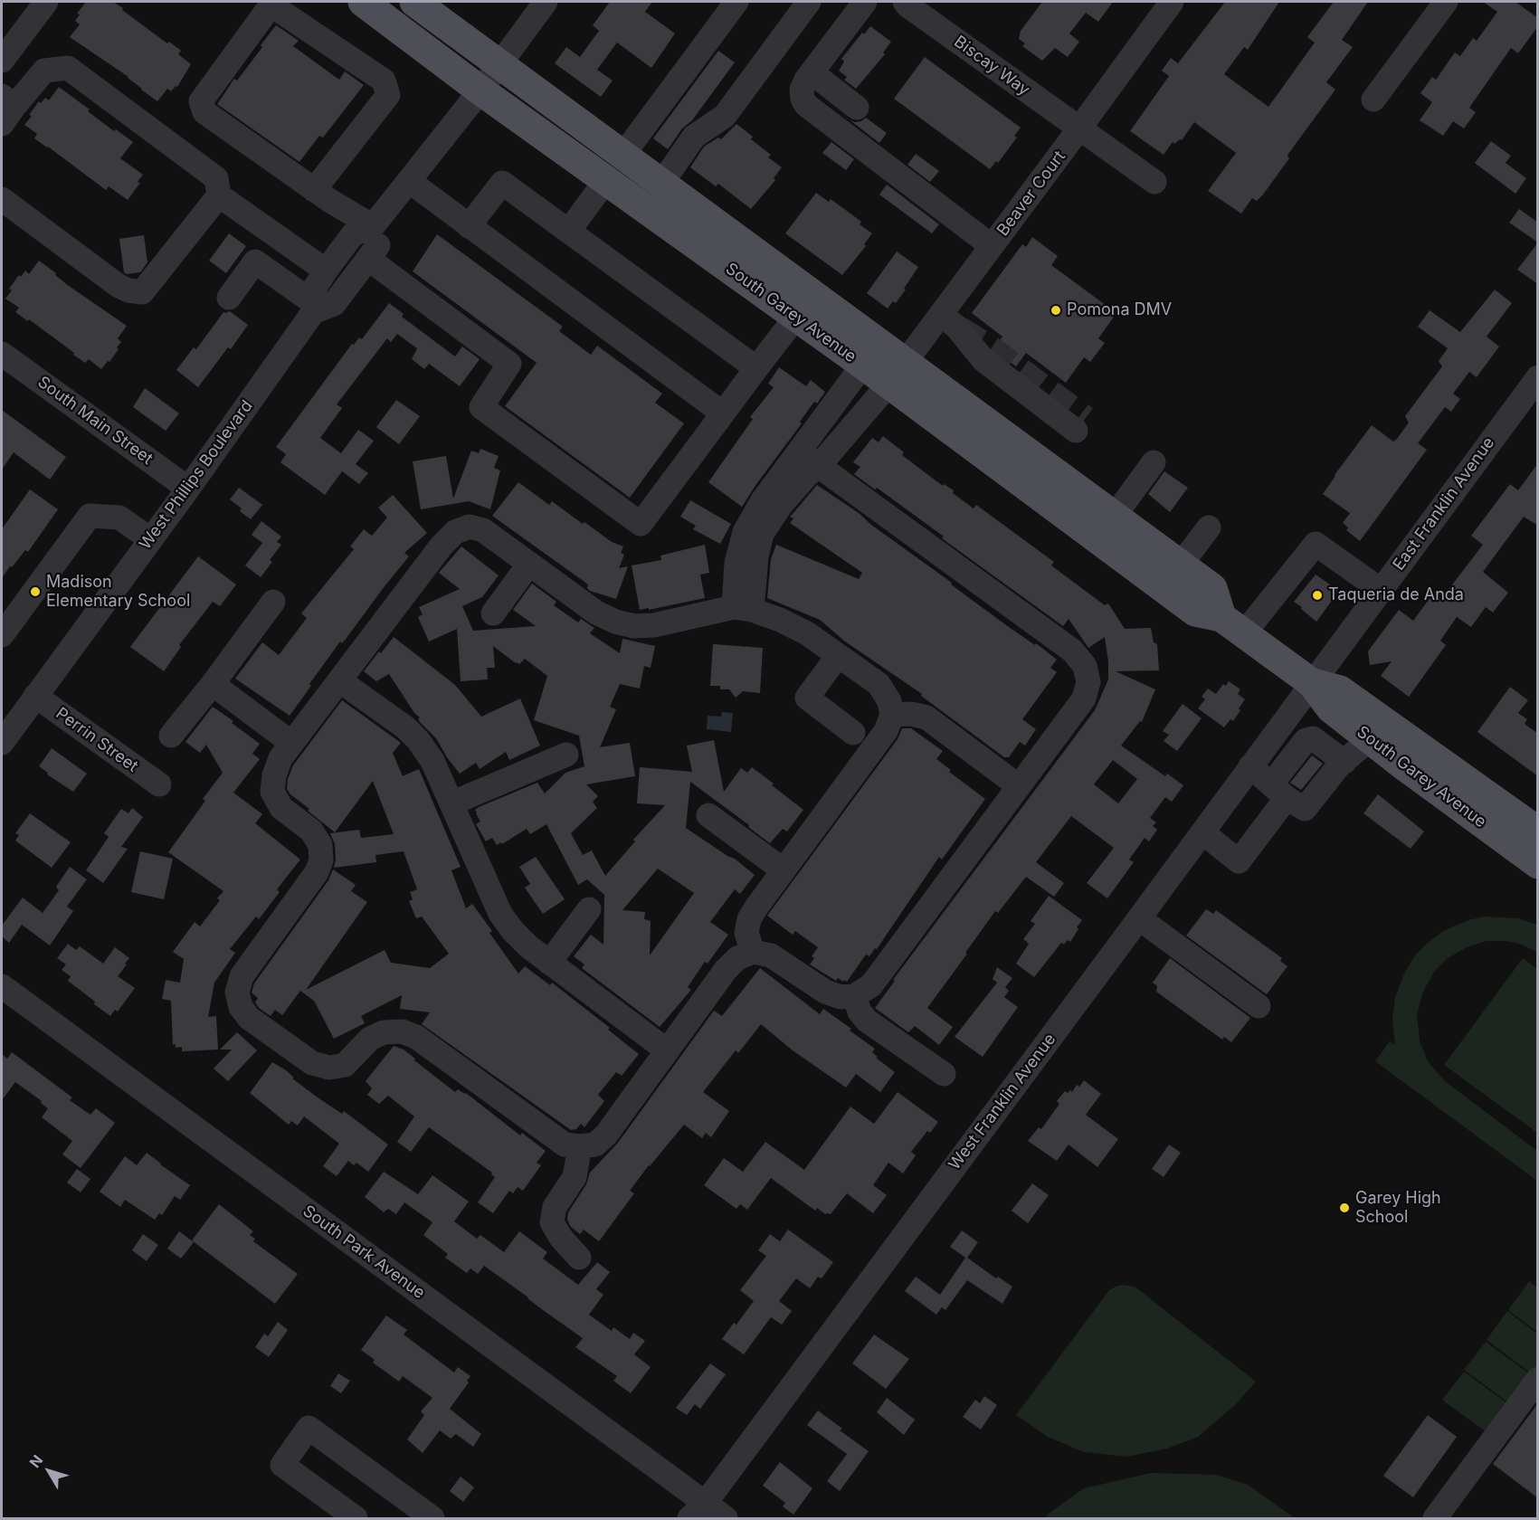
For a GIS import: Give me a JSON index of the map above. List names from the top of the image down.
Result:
{
  "streets": {
    "main road": ["South Garey Avenue"],
    "street": [
      "Biscay Way",
      "Beaver Court",
      "South Main Street",
      "West Phillips Boulevard",
      "East Franklin Avenue",
      "Perrin Street",
      "West Franklin Avenue",
      "South Park Avenue"
    ]
  },
  "crossings": [
    ["Biscay Way", "Beaver Court"],
    ["Beaver Court", "South Garey Avenue"],
    ["South Garey Avenue", "West Phillips Boulevard"],
    ["South Garey Avenue", "East Franklin Avenue"],
    ["South Garey Avenue", "West Franklin Avenue"],
    ["South Main Street", "West Phillips Boulevard"],
    ["West Phillips Boulevard", "Perrin Street"],
    ["East Franklin Avenue", "West Franklin Avenue"],
    ["West Franklin Avenue", "South Park Avenue"]
  ],
  "places": [
    "Pomona DMV",
    "Madison Elementary School",
    "Taqueria de Anda",
    "Garey High School"
  ],
  "north": "top left"
}
